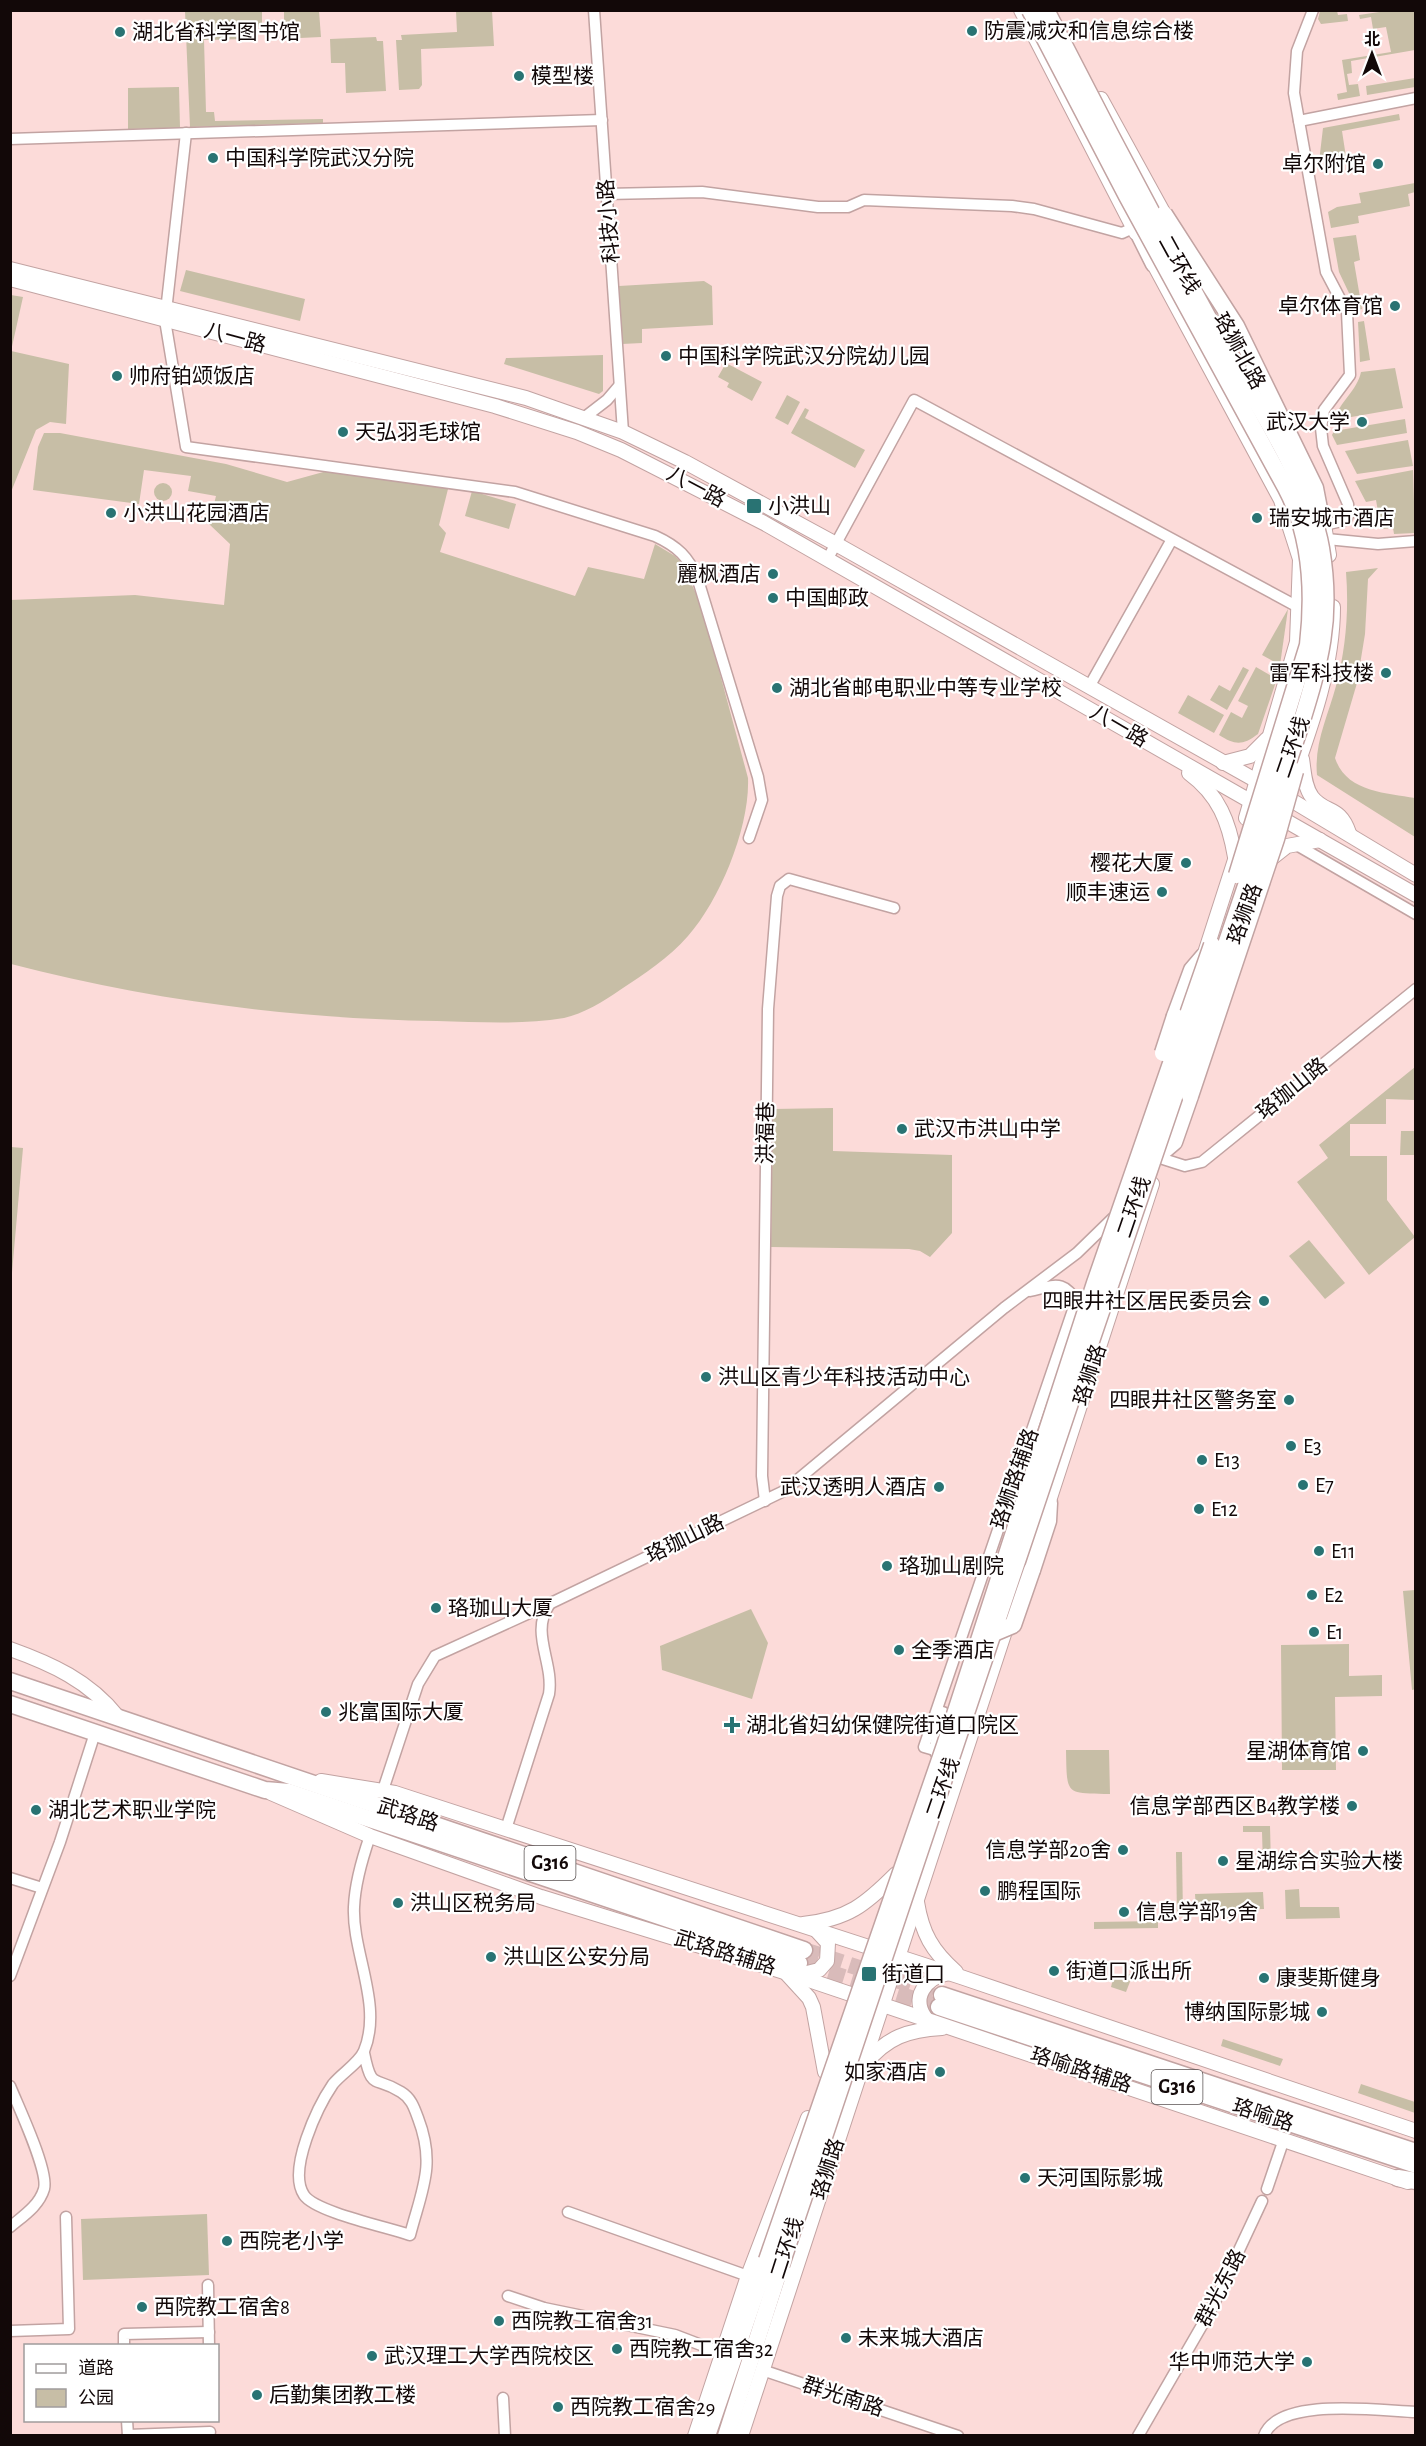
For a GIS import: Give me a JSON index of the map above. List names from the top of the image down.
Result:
{
  "streets": {
    "highway": [
      "二环线",
      "珞狮路",
      "武珞路",
      "G316",
      "珞喻路"
    ],
    "main road": [
      "八一路",
      "珞狮北路",
      "武珞路辅路",
      "珞喻路辅路"
    ],
    "street": [
      "科技小路",
      "珞珈山路",
      "洪福巷",
      "群光东路",
      "群光南路"
    ]
  },
  "crossings": [
    ["科技小路", "八一路"],
    ["二环线", "珞狮路"],
    ["八一路", "珞狮北路"],
    ["八一路", "珞狮路"],
    ["珞狮北路", "珞狮路"],
    ["珞狮路", "珞珈山路"],
    ["珞狮路", "武珞路辅路"],
    ["珞狮路", "珞喻路辅路"],
    ["珞狮路", "群光南路"],
    ["珞珈山路", "洪福巷"],
    ["武珞路", "武珞路辅路"],
    ["武珞路辅路", "珞喻路辅路"]
  ],
  "places": {
    "other": [
      "防震减灾和信息综合楼",
      "湖北省科学图书馆",
      "模型楼",
      "中国科学院武汉分院",
      "卓尔附馆",
      "卓尔体育馆",
      "中国科学院武汉分院幼儿园",
      "帅府铂颂饭店",
      "武汉大学",
      "天弘羽毛球馆",
      "小洪山花园酒店",
      "瑞安城市酒店",
      "麗枫酒店",
      "中国邮政",
      "雷军科技楼",
      "湖北省邮电职业中等专业学校",
      "樱花大厦",
      "顺丰速运",
      "武汉市洪山中学",
      "四眼井社区居民委员会",
      "洪山区青少年科技活动中心",
      "四眼井社区警务室",
      "E3",
      "E13",
      "E7",
      "武汉透明人酒店",
      "E12",
      "E11",
      "珞珈山剧院",
      "E2",
      "珞珈山大厦",
      "E1",
      "全季酒店",
      "兆富国际大厦",
      "星湖体育馆",
      "信息学部西区B4教学楼",
      "湖北艺术职业学院",
      "信息学部20舍",
      "星湖综合实验大楼",
      "鹏程国际",
      "洪山区税务局",
      "信息学部19舍",
      "洪山区公安分局",
      "街道口派出所",
      "康斐斯健身",
      "博纳国际影城",
      "如家酒店",
      "天河国际影城",
      "西院老小学",
      "西院教工宿舍8",
      "西院教工宿舍31",
      "未来城大酒店",
      "西院教工宿舍32",
      "武汉理工大学西院校区",
      "华中师范大学",
      "后勤集团教工楼",
      "西院教工宿舍29"
    ],
    "transit": ["小洪山", "街道口"],
    "health": ["湖北省妇幼保健院街道口院区"]
  },
  "legend": ["道路", "公园"],
  "north": "top"
}
